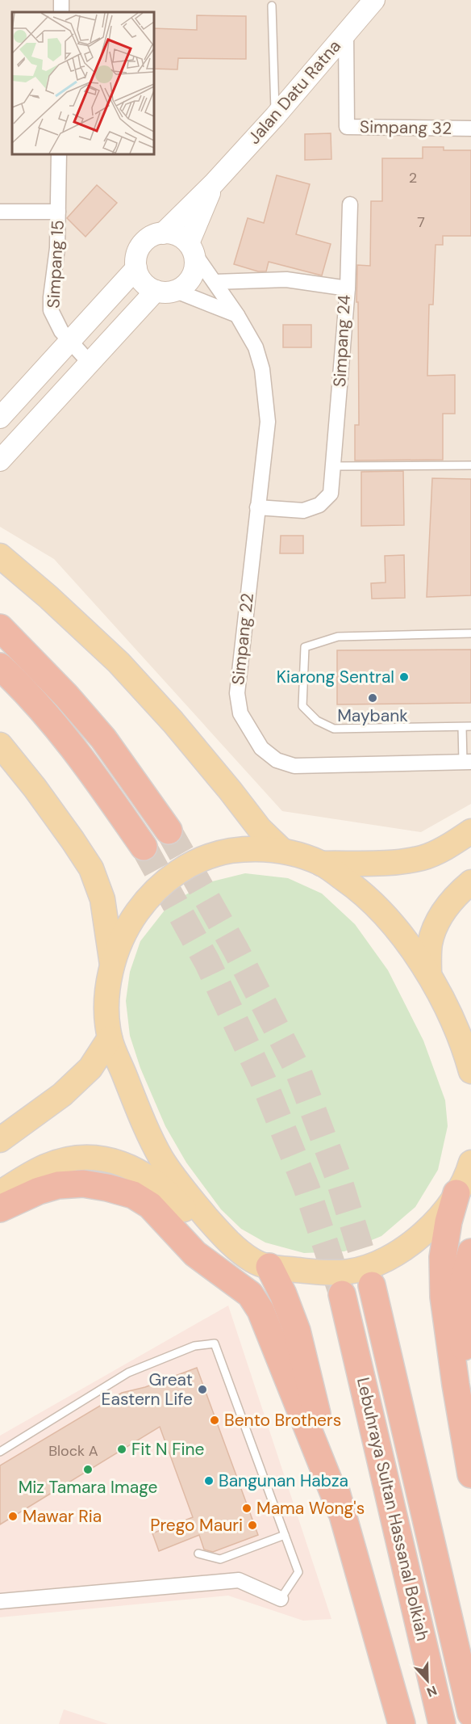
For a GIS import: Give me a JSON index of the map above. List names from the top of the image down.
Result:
{
  "streets": {
    "highway": ["Lebuhraya Sultan Hassanal Bolkiah"],
    "main road": ["Jalan Datu Ratna"],
    "street": [
      "Simpang 32",
      "Simpang 15",
      "Simpang 24",
      "Simpang 22"
    ]
  },
  "crossings": [
    ["Jalan Datu Ratna", "Simpang 32"],
    ["Jalan Datu Ratna", "Simpang 22"],
    ["Simpang 24", "Simpang 22"]
  ],
  "places": [
    "Kiarong Sentral",
    "Maybank",
    "Great Eastern Life",
    "Bento Brothers",
    "Fit N Fine",
    "Miz Tamara Image",
    "Bangunan Habza",
    "Mama Wong's",
    "Mawar Ria",
    "Prego Mauri"
  ],
  "house_numbers": ["2", "7", "Block A"],
  "north": "bottom"
}
